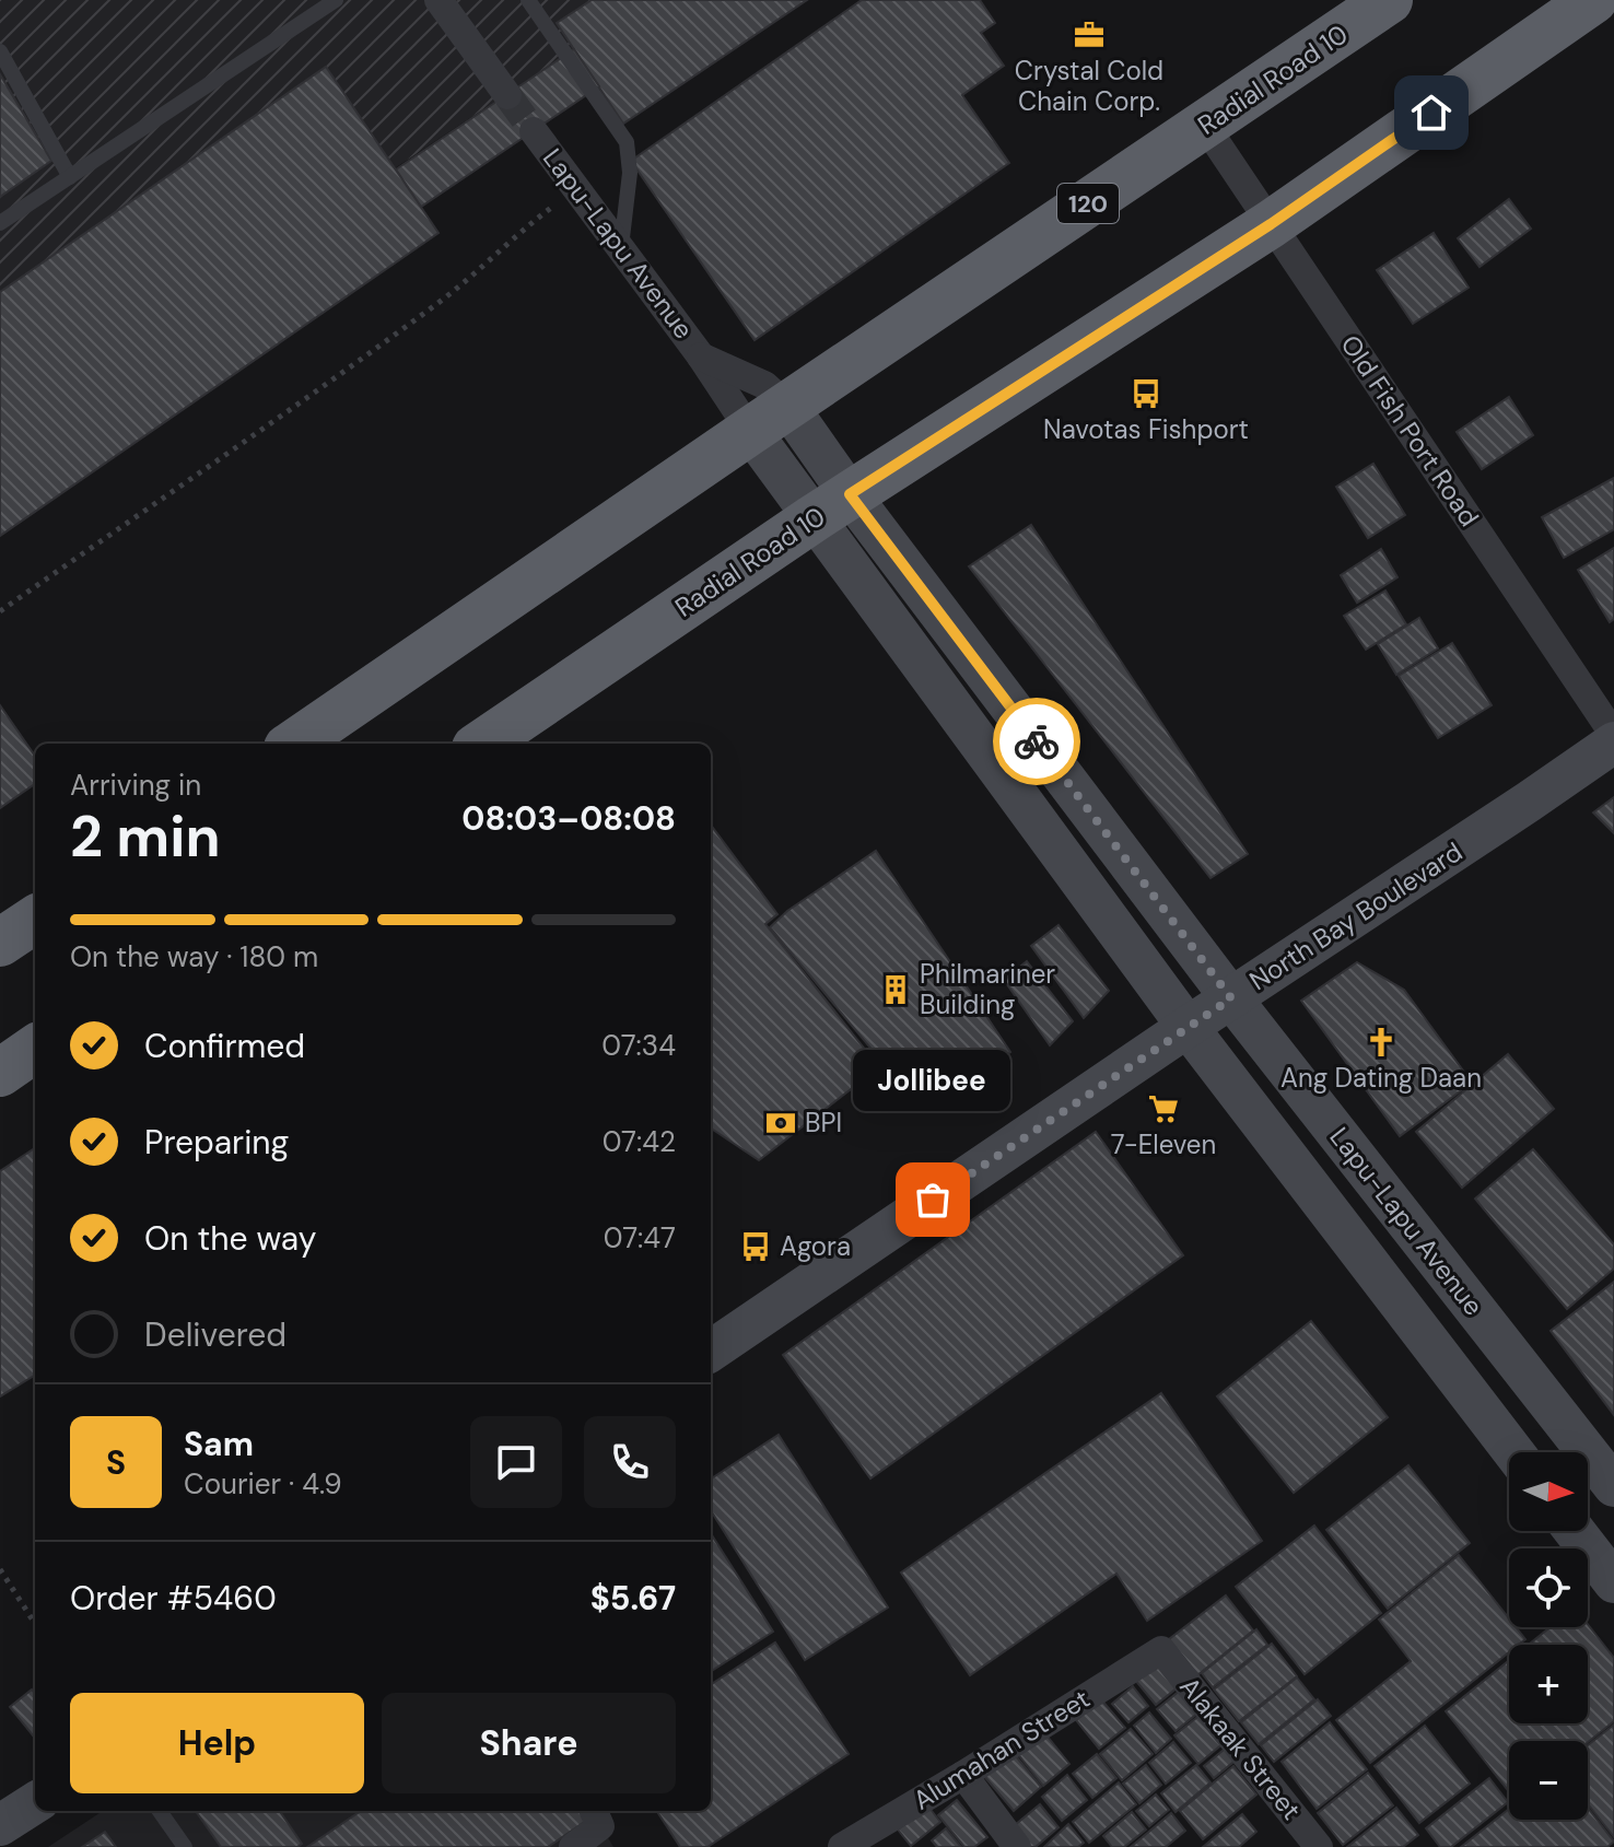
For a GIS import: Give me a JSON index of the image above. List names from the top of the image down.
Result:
{
  "streets": {
    "highway": ["Radial Road 10", "120"],
    "main road": ["Lapu-Lapu Avenue", "North Bay Boulevard"],
    "street": ["Old Fish Port Road", "Alakaak Street", "Alumahan Street"]
  },
  "crossings": [
    ["Radial Road 10", "Lapu-Lapu Avenue"],
    ["Radial Road 10", "Old Fish Port Road"],
    ["Lapu-Lapu Avenue", "North Bay Boulevard"],
    ["Alakaak Street", "Alumahan Street"]
  ],
  "places": {
    "office": ["Crystal Cold Chain Corp."],
    "bus stop": ["Navotas Fishport", "Agora"],
    "building": ["Philmariner Building"],
    "church": ["Ang Dating Daan"],
    "supermarket": ["7-Eleven"],
    "bank": ["BPI"],
    "other": ["Jollibee"]
  },
  "north": "right",
  "page": {
    "heading": ["2 min", "Arriving in", "08:03–08:08"],
    "panel": [
      "Sam",
      "Courier · 4.9",
      "Order #5460",
      "$5.67"
    ],
    "bar": "On the way · 180 m",
    "list": [
      ["Confirmed", "07:34"],
      ["Preparing", "07:42"],
      ["On the way", "07:47"],
      "Delivered"
    ],
    "bubble": "Jollibee",
    "round": "S",
    "map_buttons": ["+", "−"],
    "buttons": ["Help", "Share"]
  }
}
